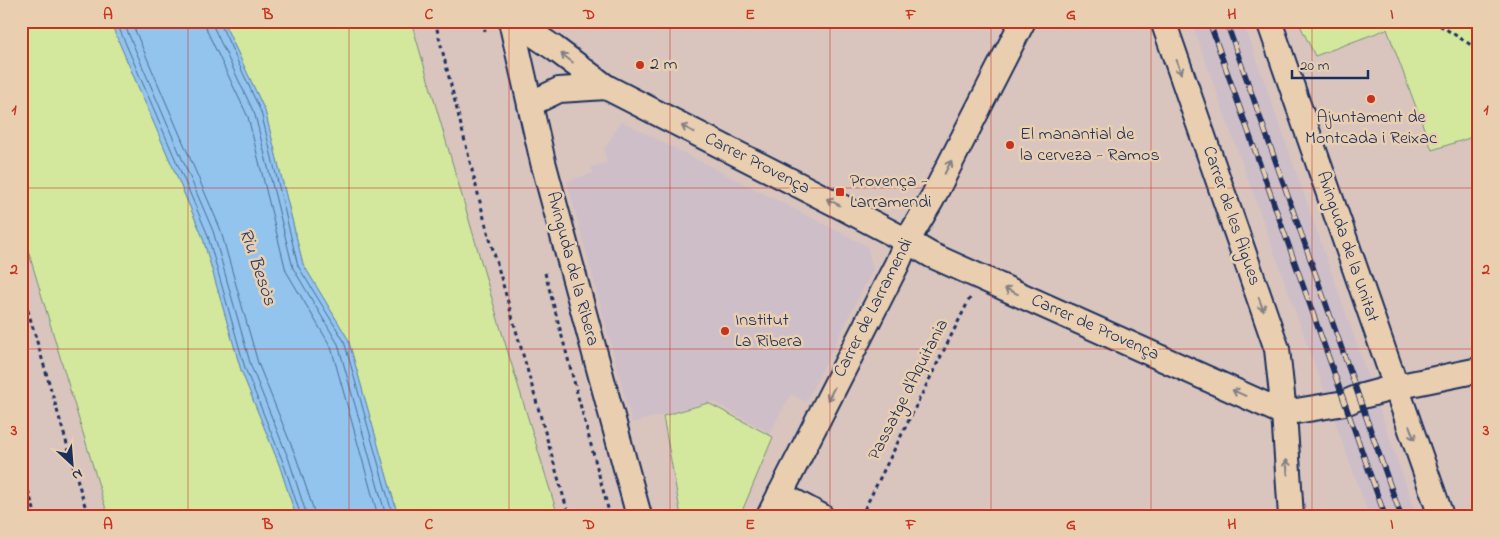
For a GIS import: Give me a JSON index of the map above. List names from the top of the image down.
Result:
{
  "streets": {
    "street": [
      "Carrer Provença",
      "Carrer de les Aigues",
      "Avinguda de la Unitat",
      "Avinguda de la Ribera",
      "Carrer de Larramendi",
      "Carrer de Provença"
    ],
    "path": ["Passatge d'Aquitania"]
  },
  "crossings": [
    ["Carrer Provença", "Avinguda de la Ribera"],
    ["Carrer Provença", "Carrer de Larramendi"],
    ["Carrer Provença", "Carrer de Provença"],
    ["Carrer de les Aigues", "Carrer de Provença"],
    ["Carrer de Larramendi", "Carrer de Provença"],
    ["Carrer de Provença", "Passatge d'Aquitania"]
  ],
  "one_way": ["Carrer Provença", "Carrer de Provença"],
  "water": ["Riu Besòs"],
  "places": {
    "other": [
      "2 m",
      "Ajuntament de Montcada i Reixac",
      "El manantial de la cerveza - Ramos",
      "Institut La Ribera"
    ],
    "transit": ["Provença - Larramendi"]
  },
  "scale_bar": "20 m",
  "north": "bottom right",
  "grid": {
    "columns": [
      "A",
      "B",
      "C",
      "D",
      "E",
      "F",
      "G",
      "H",
      "I"
    ],
    "rows": ["1", "2", "3"]
  }
}
